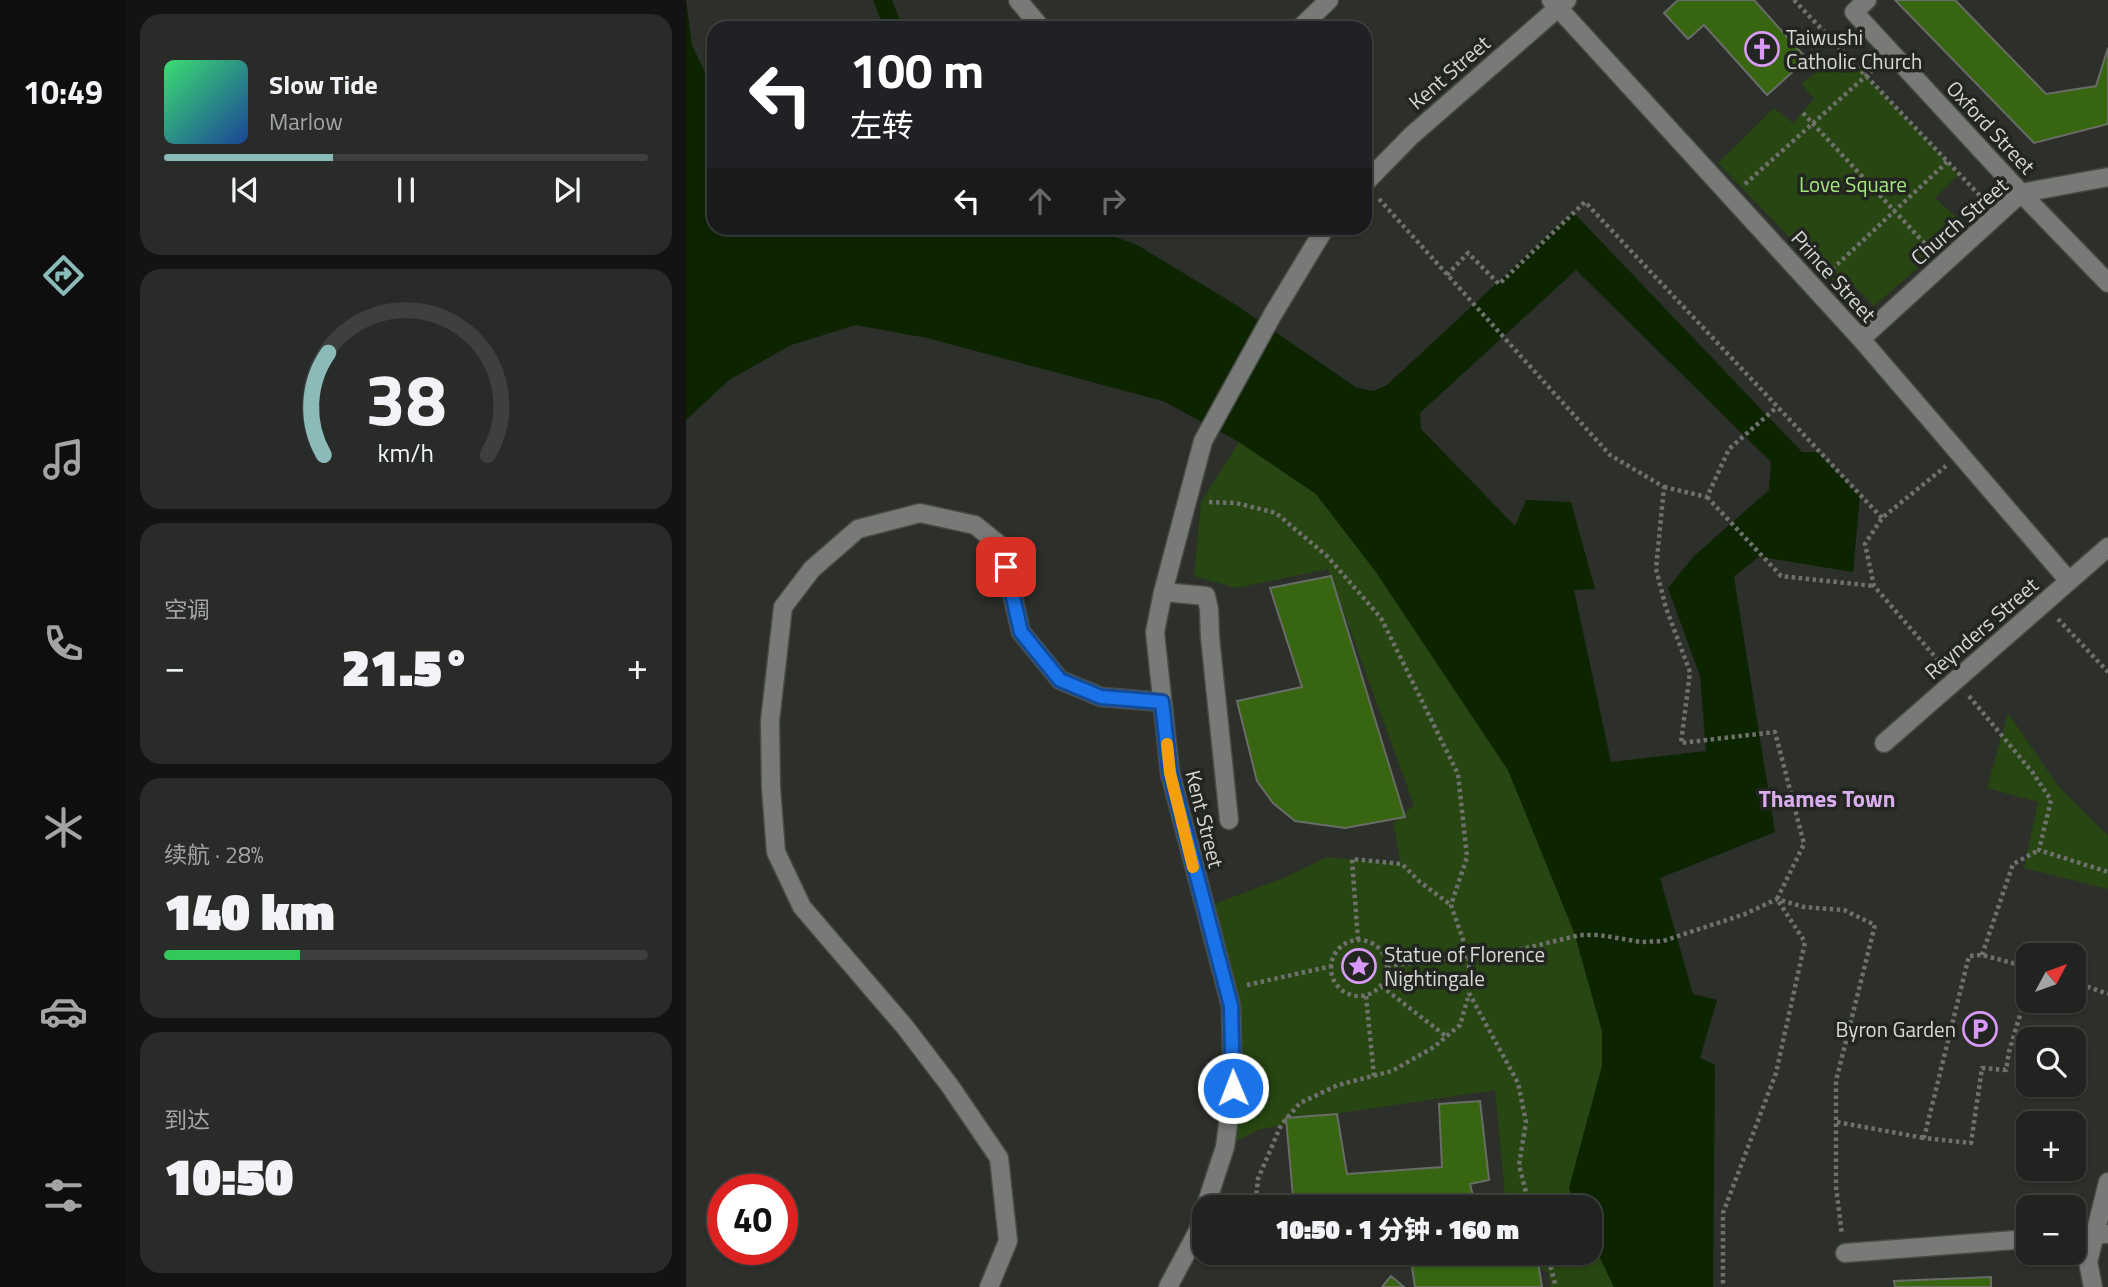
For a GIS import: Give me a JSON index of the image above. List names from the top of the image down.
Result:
{
  "streets": {
    "street": [
      "Kent Street",
      "Oxford Street",
      "Church Street",
      "Prince Street",
      "Reynders Street"
    ]
  },
  "crossings": [
    ["Kent Street", "Prince Street"],
    ["Oxford Street", "Church Street"],
    ["Church Street", "Prince Street"],
    ["Prince Street", "Reynders Street"]
  ],
  "districts": ["Thames Town"],
  "parks": ["Love Square"],
  "places": {
    "church": ["Taiwushi Catholic Church"],
    "place": ["Statue of Florence Nightingale"],
    "parking": ["Byron Garden"]
  },
  "north": "top right",
  "page": {
    "tabs": "10:49",
    "turn": ["100 m", "左转"],
    "song": ["Slow Tide", "Marlow"],
    "tile": [
      "空调",
      ["续航 · 28%", "140 km"],
      ["到达", "10:50"]
    ],
    "heat": ["−", "21.5°", "+"],
    "map_buttons": ["+", "−"],
    "limit": "40",
    "trip": "10:50 · 1 分钟 · 160 m",
    "gauge": ["38", "km/h"]
  }
}
